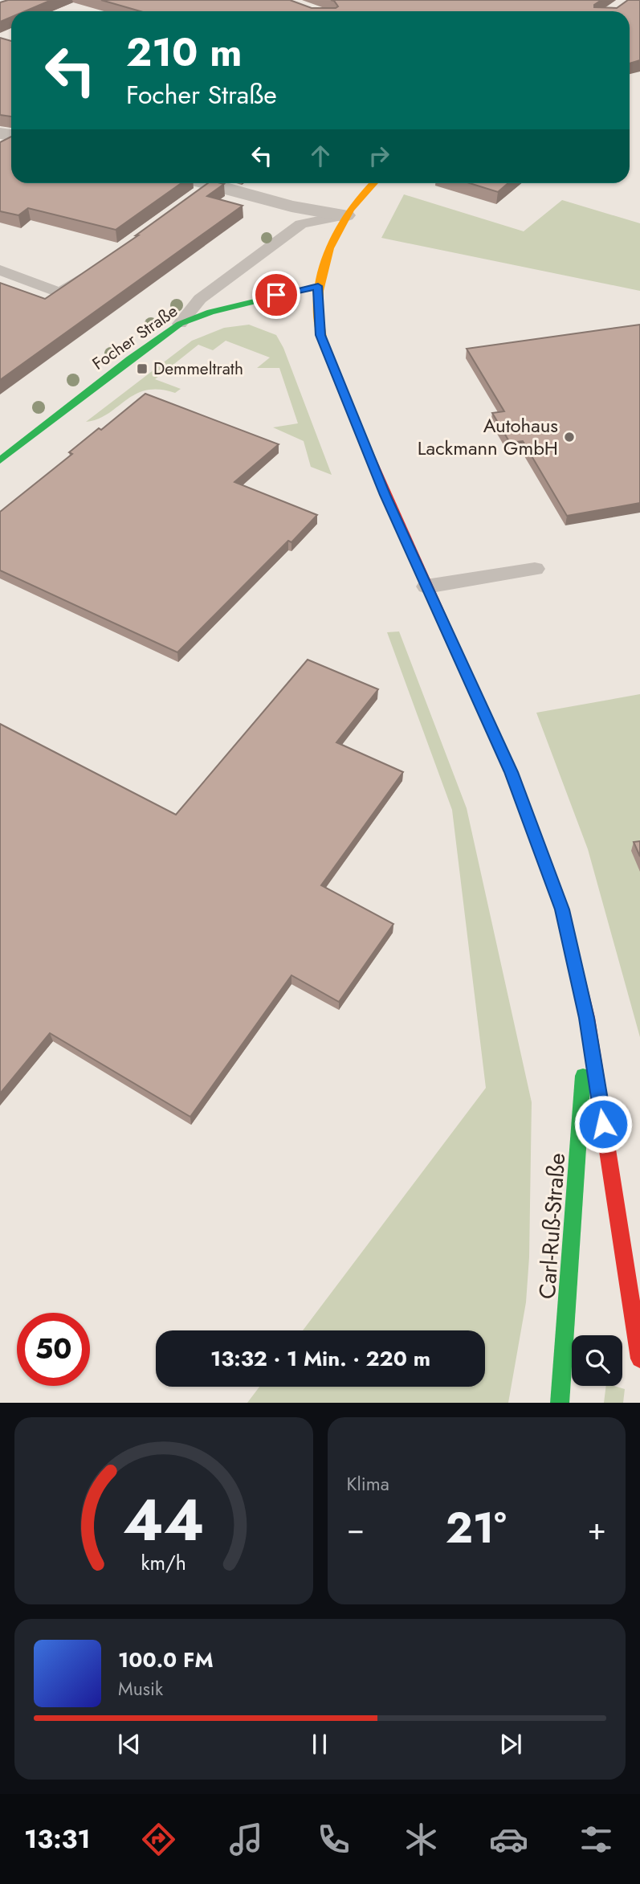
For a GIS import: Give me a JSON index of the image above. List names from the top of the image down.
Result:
{
  "streets": {
    "main road": ["Focher Straße", "Carl-Ruß-Straße"]
  },
  "crossings": [
    ["Focher Straße", "Carl-Ruß-Straße"]
  ],
  "places": {
    "transit": ["Demmeltrath"],
    "other": ["Autohaus Lackmann GmbH"]
  },
  "page": {
    "turn": ["210 m", "Focher Straße"],
    "limit": "50",
    "trip": "13:32 · 1 Min. · 220 m",
    "tile": "Klima",
    "heat": ["−", "21°", "+"],
    "song": ["100.0 FM", "Musik"],
    "tabs": "13:31",
    "gauge": ["44", "km/h"]
  }
}
